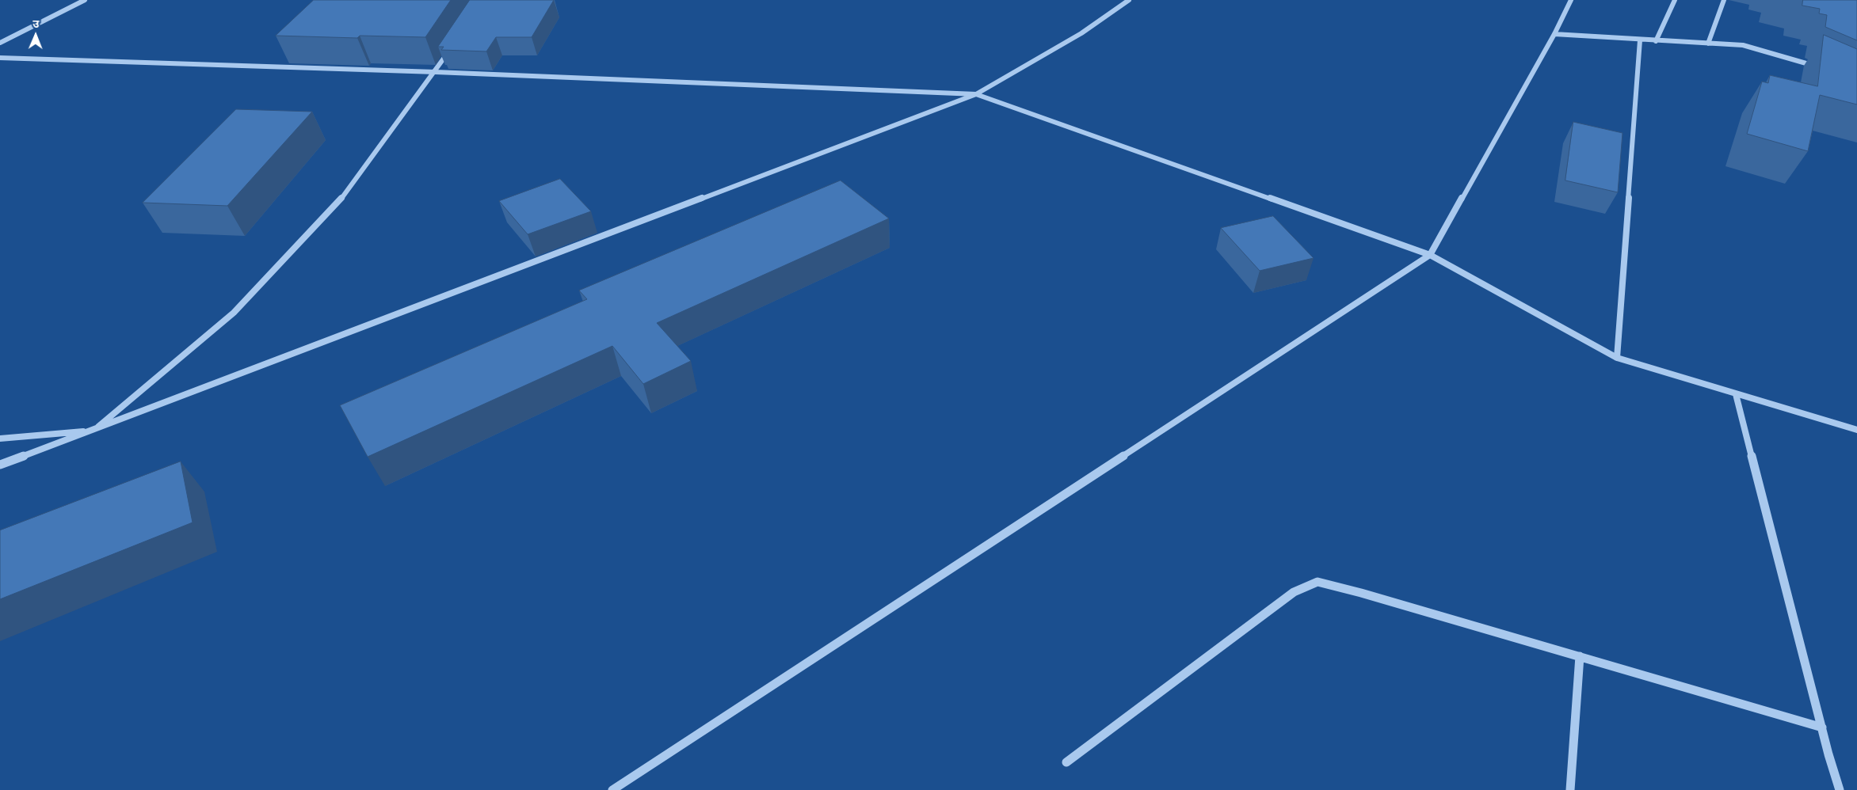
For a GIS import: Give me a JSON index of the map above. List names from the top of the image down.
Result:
{
  "north": "top"
}
